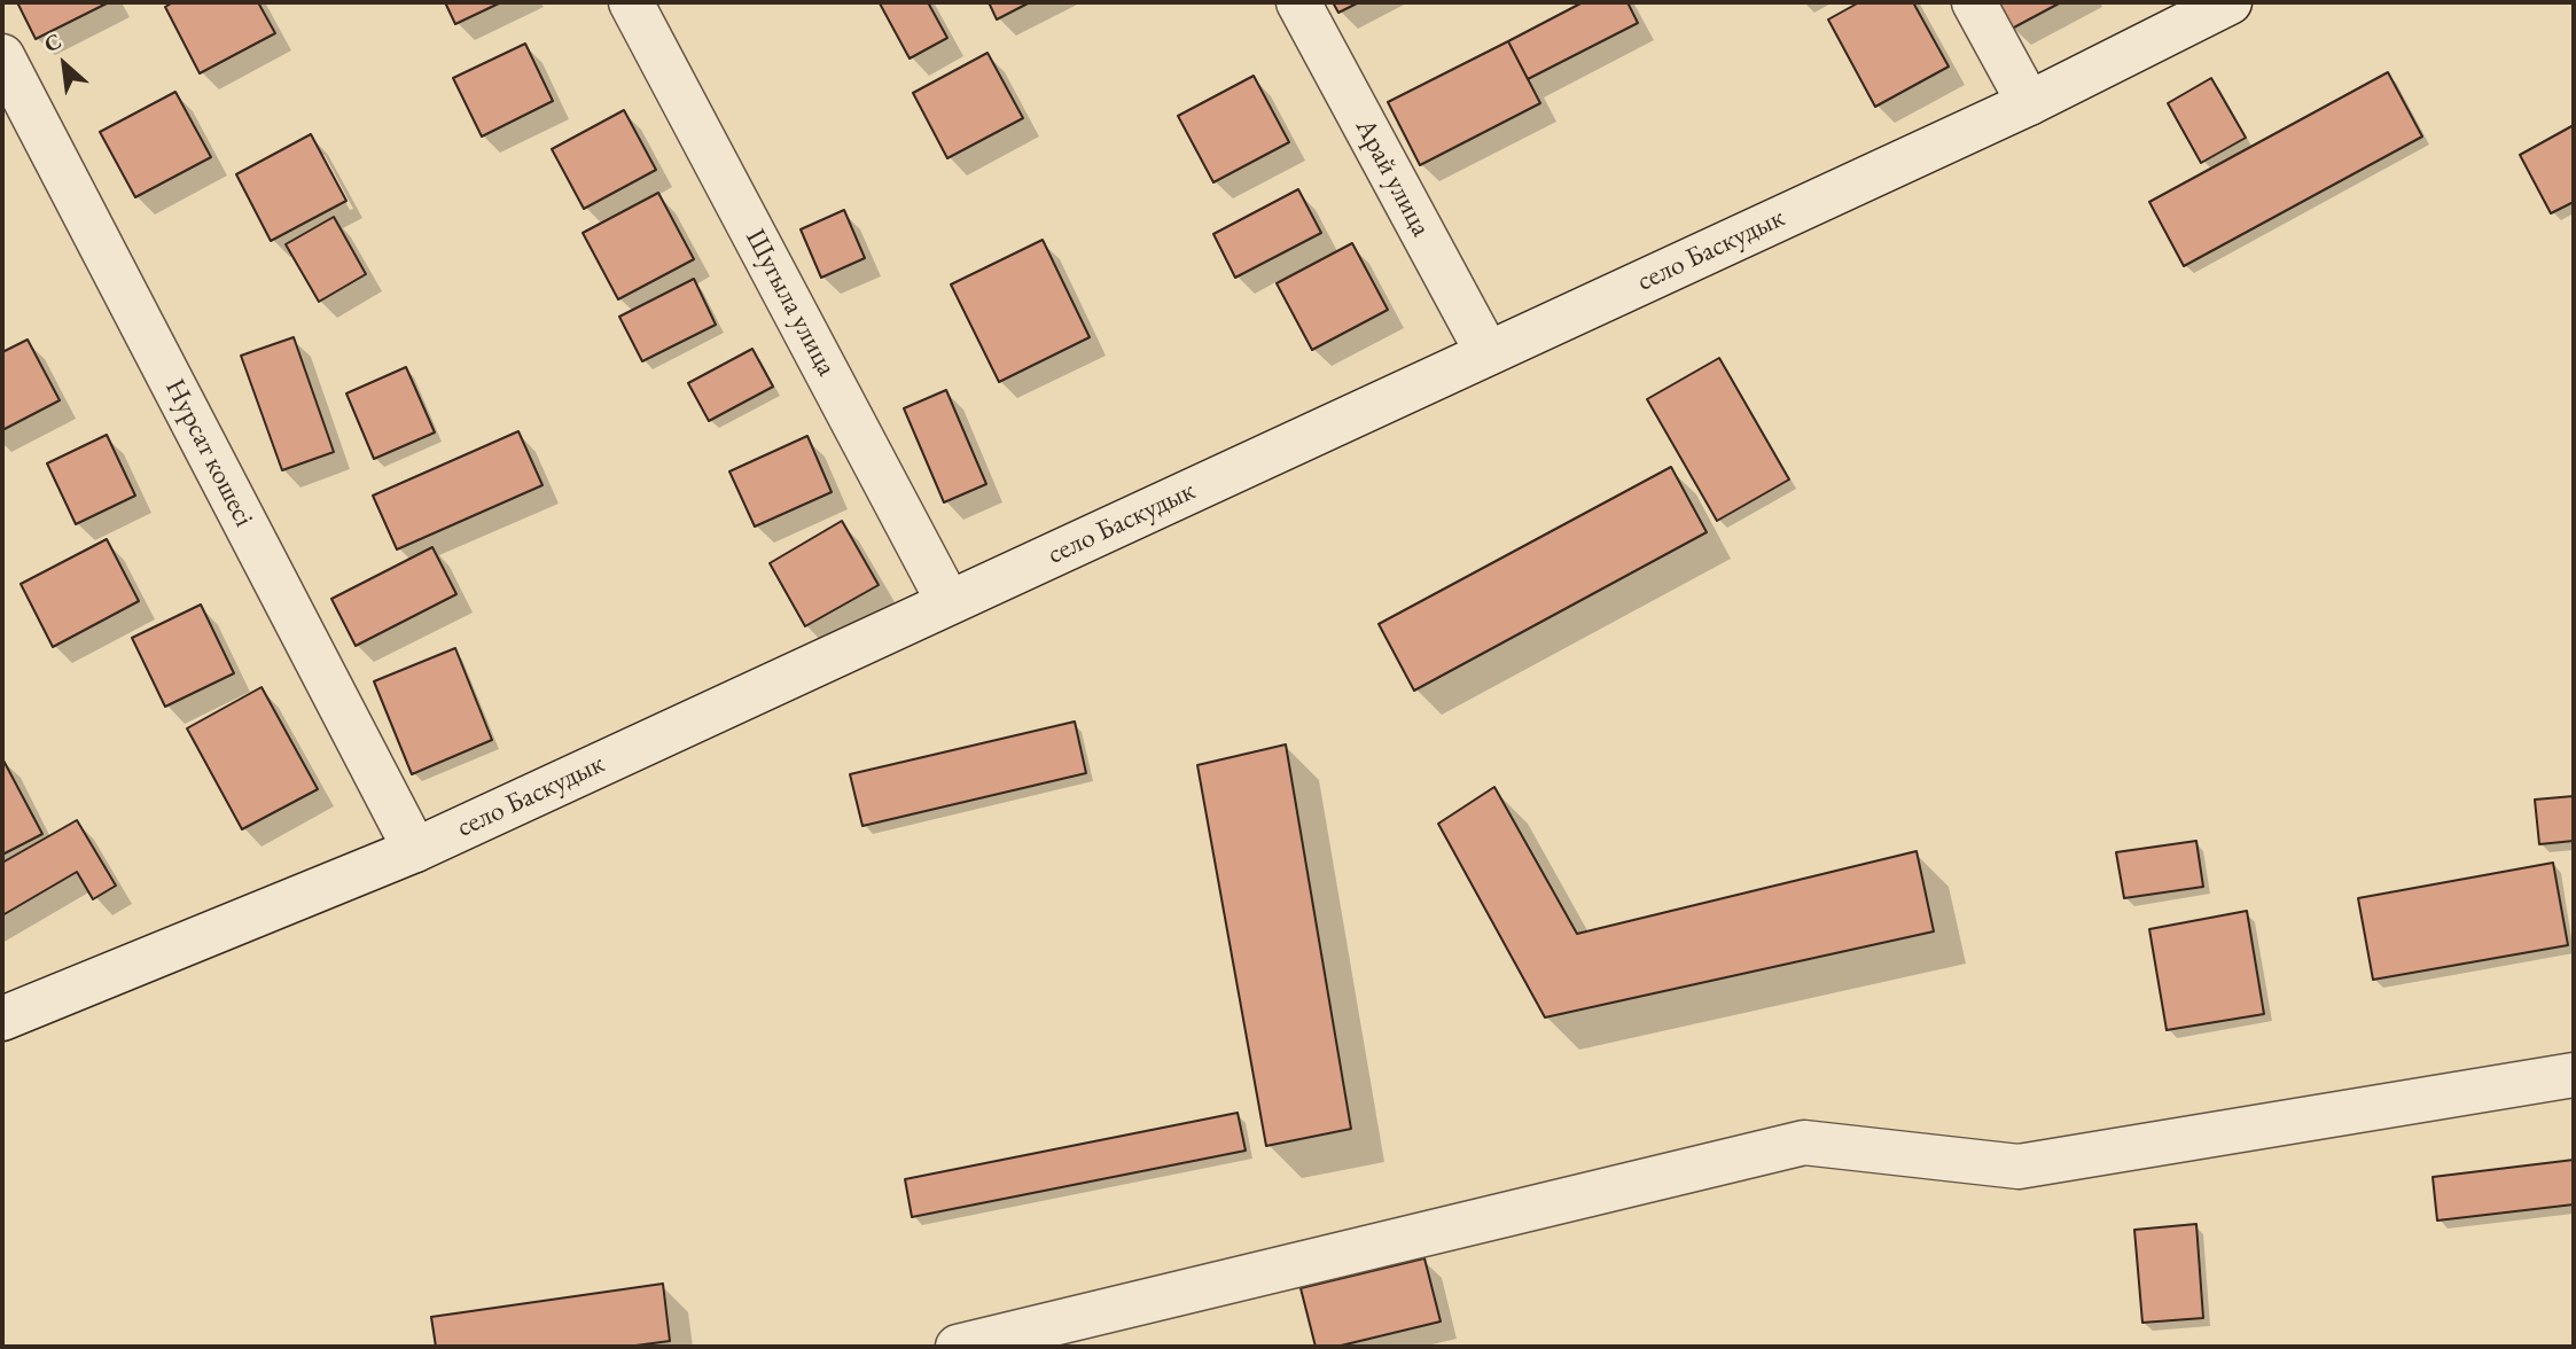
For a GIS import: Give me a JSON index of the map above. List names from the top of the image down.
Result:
{
  "streets": {
    "street": [
      "Арай улица",
      "село Баскудык",
      "Шугыла улица",
      "Нурсат кошесi"
    ]
  },
  "crossings": [
    ["Арай улица", "село Баскудык"],
    ["село Баскудык", "Шугыла улица"],
    ["село Баскудык", "Нурсат кошесi"]
  ],
  "north": "top left"
}
